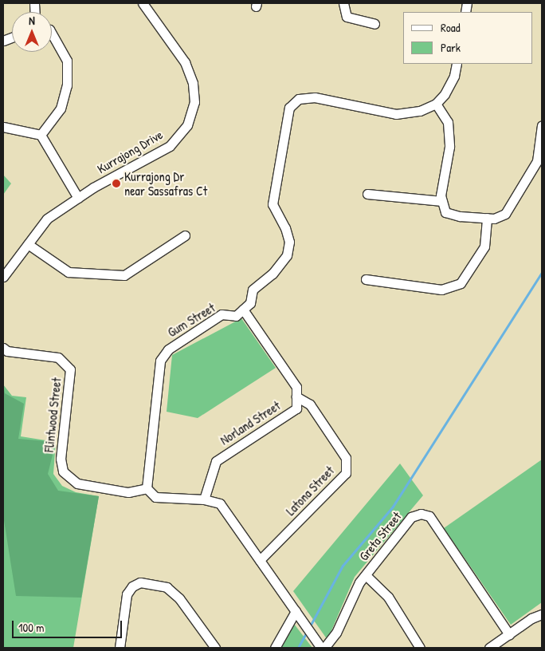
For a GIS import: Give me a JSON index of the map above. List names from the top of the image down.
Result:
{
  "streets": {
    "street": [
      "Kurrajong Drive",
      "Gum Street",
      "Flintwood Street",
      "Norland Street",
      "Latona Street",
      "Greta Street"
    ]
  },
  "crossings": [
    ["Gum Street", "Flintwood Street"],
    ["Gum Street", "Norland Street"],
    ["Norland Street", "Latona Street"]
  ],
  "places": ["Kurrajong Dr near Sassafras Ct"],
  "legend": ["Road", "Park"],
  "scale_bar": "100 m",
  "north": "top"
}
